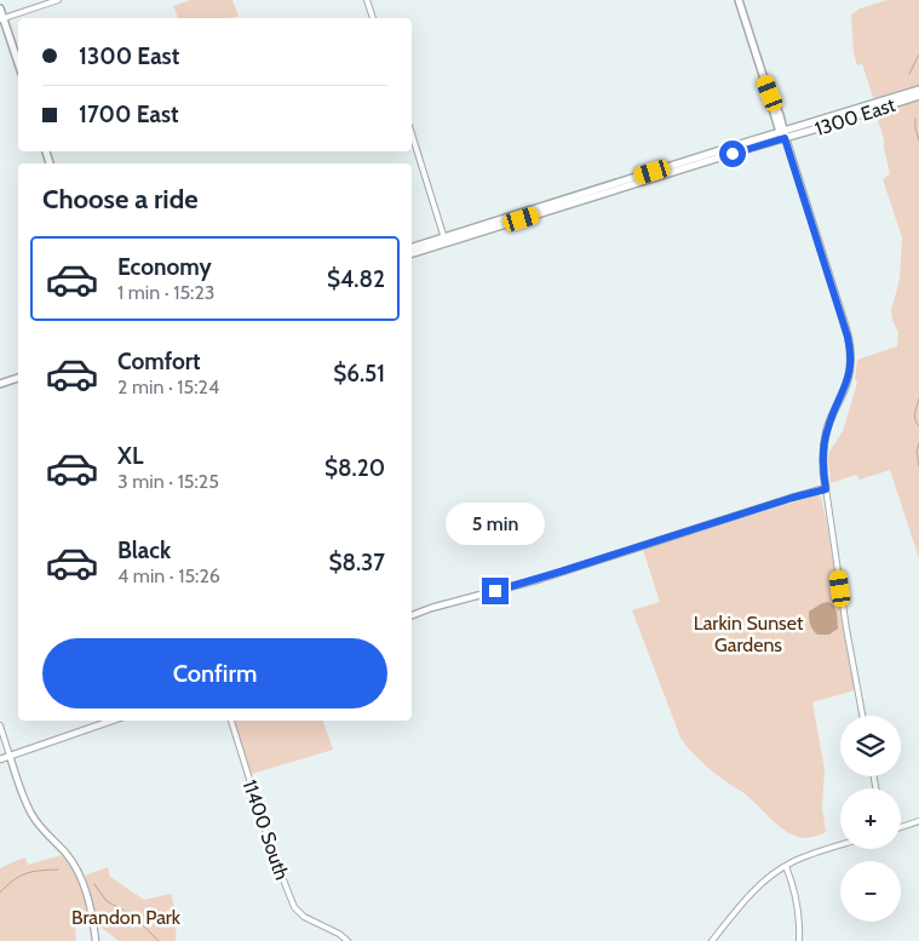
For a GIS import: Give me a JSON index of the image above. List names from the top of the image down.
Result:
{
  "streets": {
    "main road": ["1300 East"],
    "street": ["11400 South"]
  },
  "parks": ["Larkin Sunset Gardens", "Brandon Park"],
  "page": {
    "banner": ["1300 East", "1700 East"],
    "heading": "Choose a ride",
    "list": [
      {
        "name": "Economy",
        "note": "1 min · 15:23",
        "value": "$4.82"
      },
      {
        "name": "Comfort",
        "note": "2 min · 15:24",
        "value": "$6.51"
      },
      {
        "name": "XL",
        "note": "3 min · 15:25",
        "value": "$8.20"
      },
      {
        "name": "Black",
        "note": "4 min · 15:26",
        "value": "$8.37"
      }
    ],
    "bubble": "5 min",
    "buttons": "Confirm",
    "map_buttons": ["+", "−"]
  }
}
